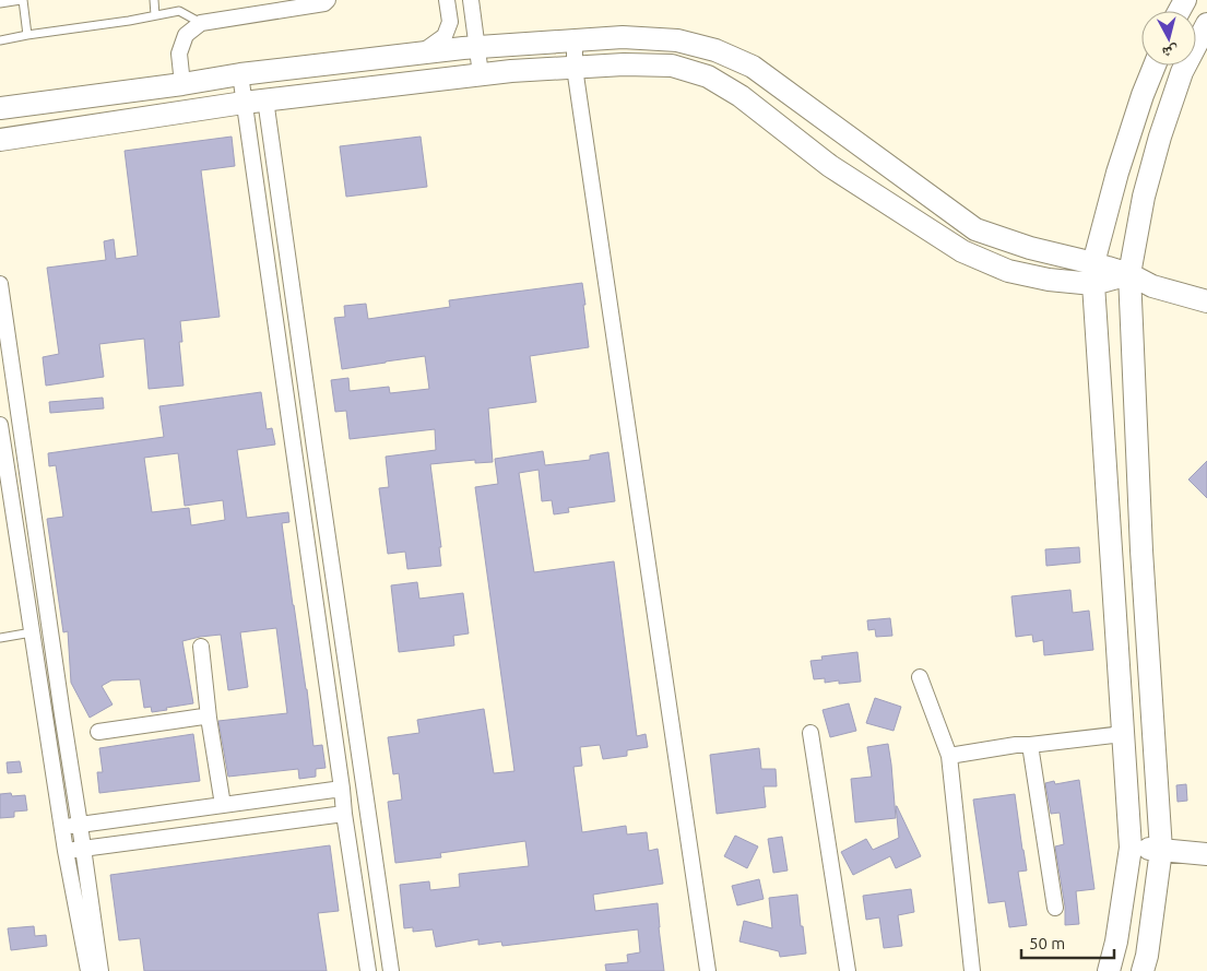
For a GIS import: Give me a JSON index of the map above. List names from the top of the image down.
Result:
{
  "scale_bar": "50 m",
  "north": "bottom"
}
